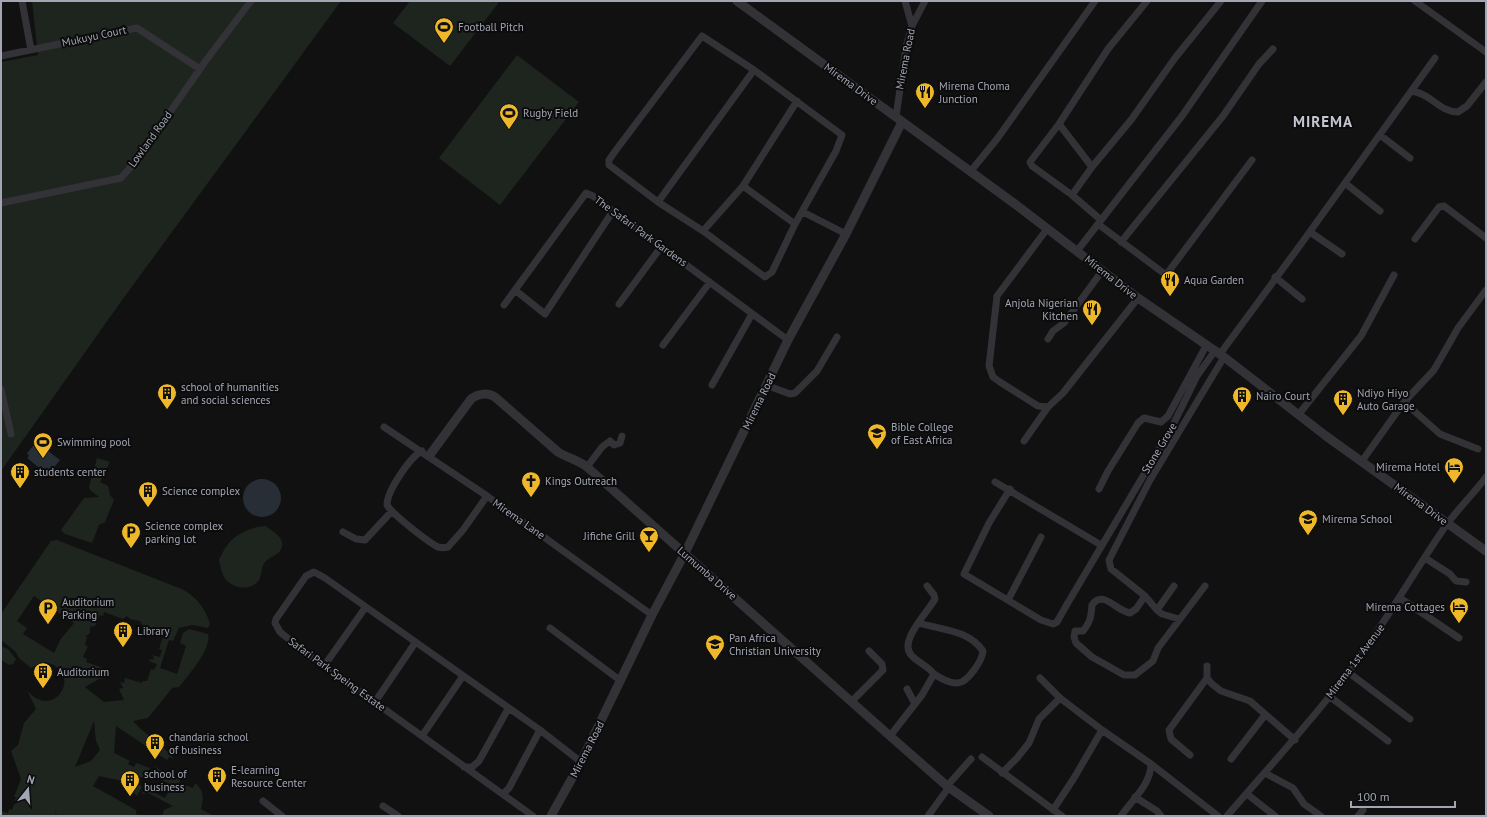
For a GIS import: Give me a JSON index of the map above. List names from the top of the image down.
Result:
{
  "streets": {
    "street": [
      "Mukuyu Court",
      "Mirema Road",
      "Mirema Drive",
      "Lowland Road",
      "The Safari Park Gardens",
      "Stone Grove",
      "Mirema Lane",
      "Lumumba Drive",
      "Mirema 1st Avenue",
      "Safari Park Speing Estate"
    ]
  },
  "crossings": [
    ["Mukuyu Court", "Lowland Road"],
    ["Mirema Road", "Mirema Drive"],
    ["Mirema Road", "The Safari Park Gardens"],
    ["Mirema Road", "Mirema Lane"],
    ["Mirema Road", "Lumumba Drive"],
    ["Mirema Road", "Safari Park Speing Estate"],
    ["Mirema Drive", "Stone Grove"],
    ["Mirema Drive", "Mirema 1st Avenue"],
    ["Mirema Lane", "Lumumba Drive"]
  ],
  "districts": ["MIREMA"],
  "places": {
    "sports": ["Football Pitch", "Rugby Field", "Swimming pool"],
    "restaurant": ["Mirema Choma Junction", "Aqua Garden", "Anjola Nigerian Kitchen"],
    "building": [
      "school of humanities and social sciences",
      "Nairo Court",
      "Ndiyo Hiyo Auto Garage",
      "students center",
      "Science complex",
      "Library",
      "Auditorium",
      "chandaria school of business",
      "E-learning Resource Center",
      "school of business"
    ],
    "school or university": ["Bible College of East Africa", "Mirema School", "Pan Africa Christian University"],
    "hotel": ["Mirema Hotel", "Mirema Cottages"],
    "church": ["Kings Outreach"],
    "parking": ["Science complex parking lot", "Auditorium Parking"],
    "bar": ["Jifiche Grill"]
  },
  "scale_bar": "100 m",
  "north": "top"
}
